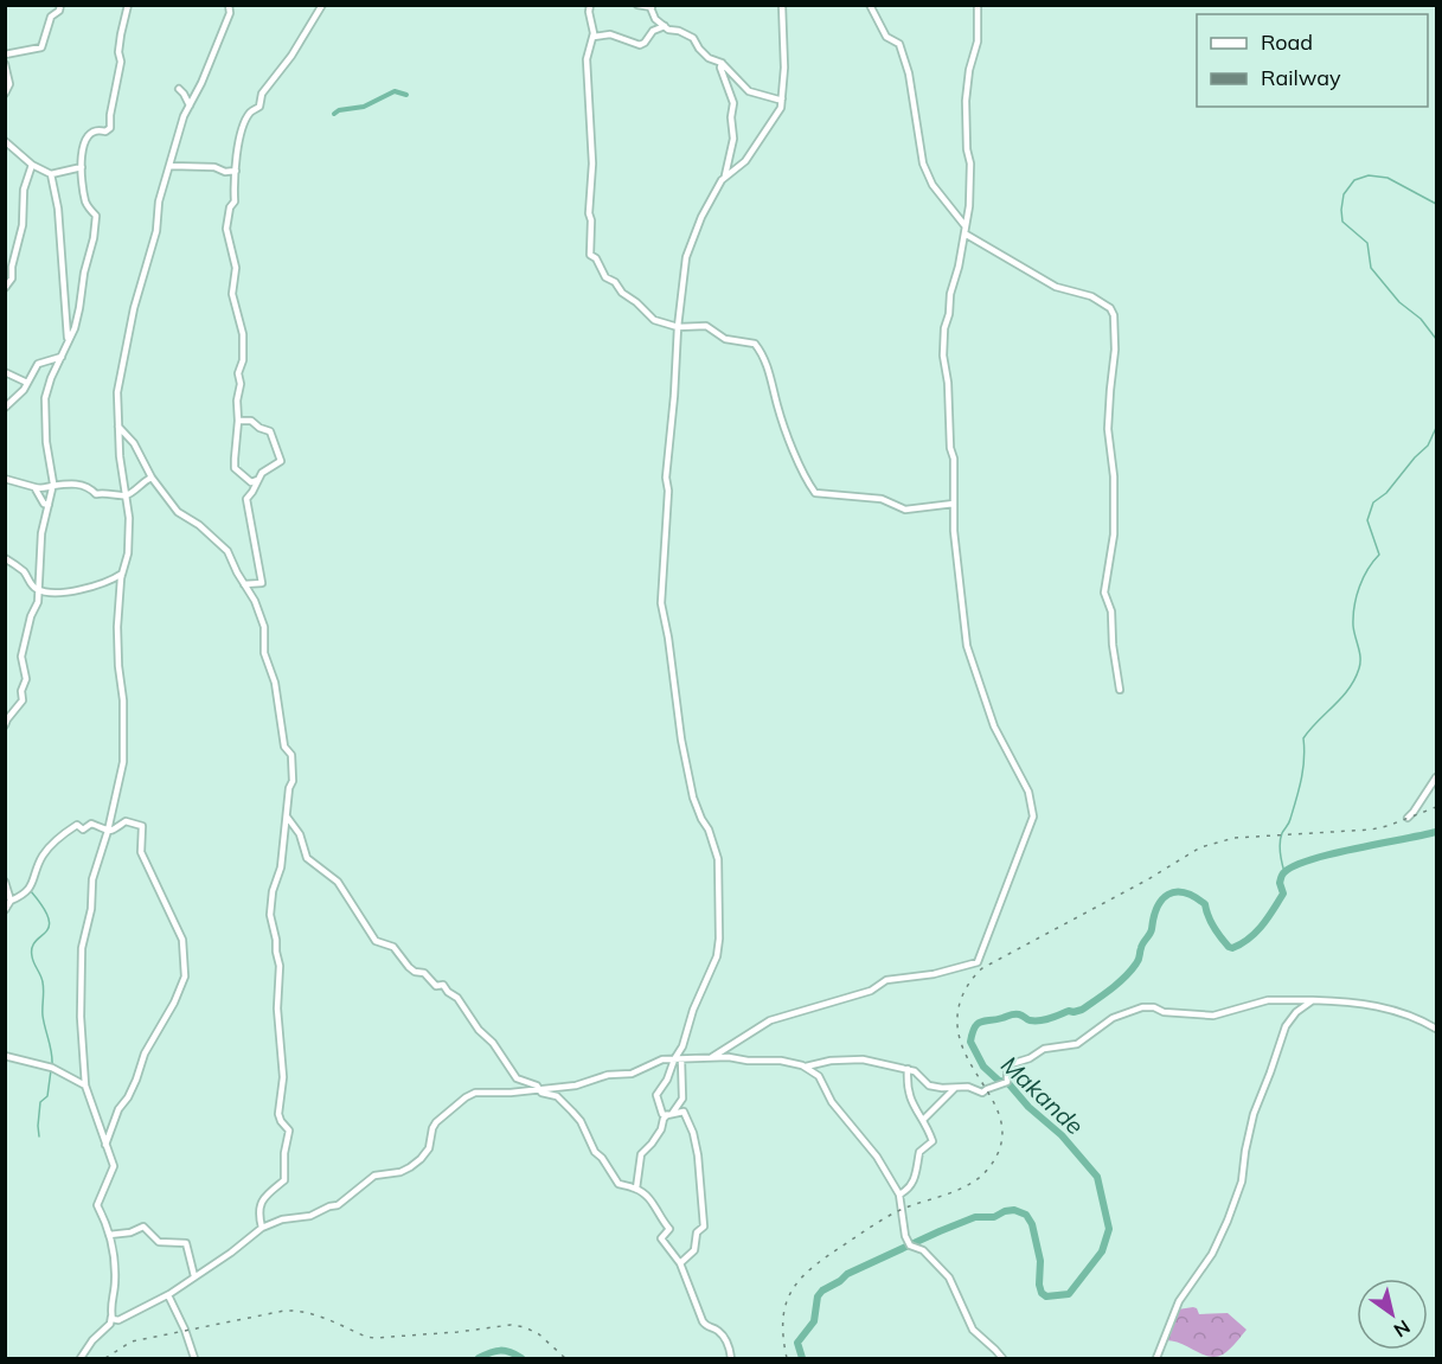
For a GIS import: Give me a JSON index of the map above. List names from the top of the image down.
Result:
{
  "water": ["Makande"],
  "legend": ["Road", "Railway"],
  "north": "bottom right"
}
